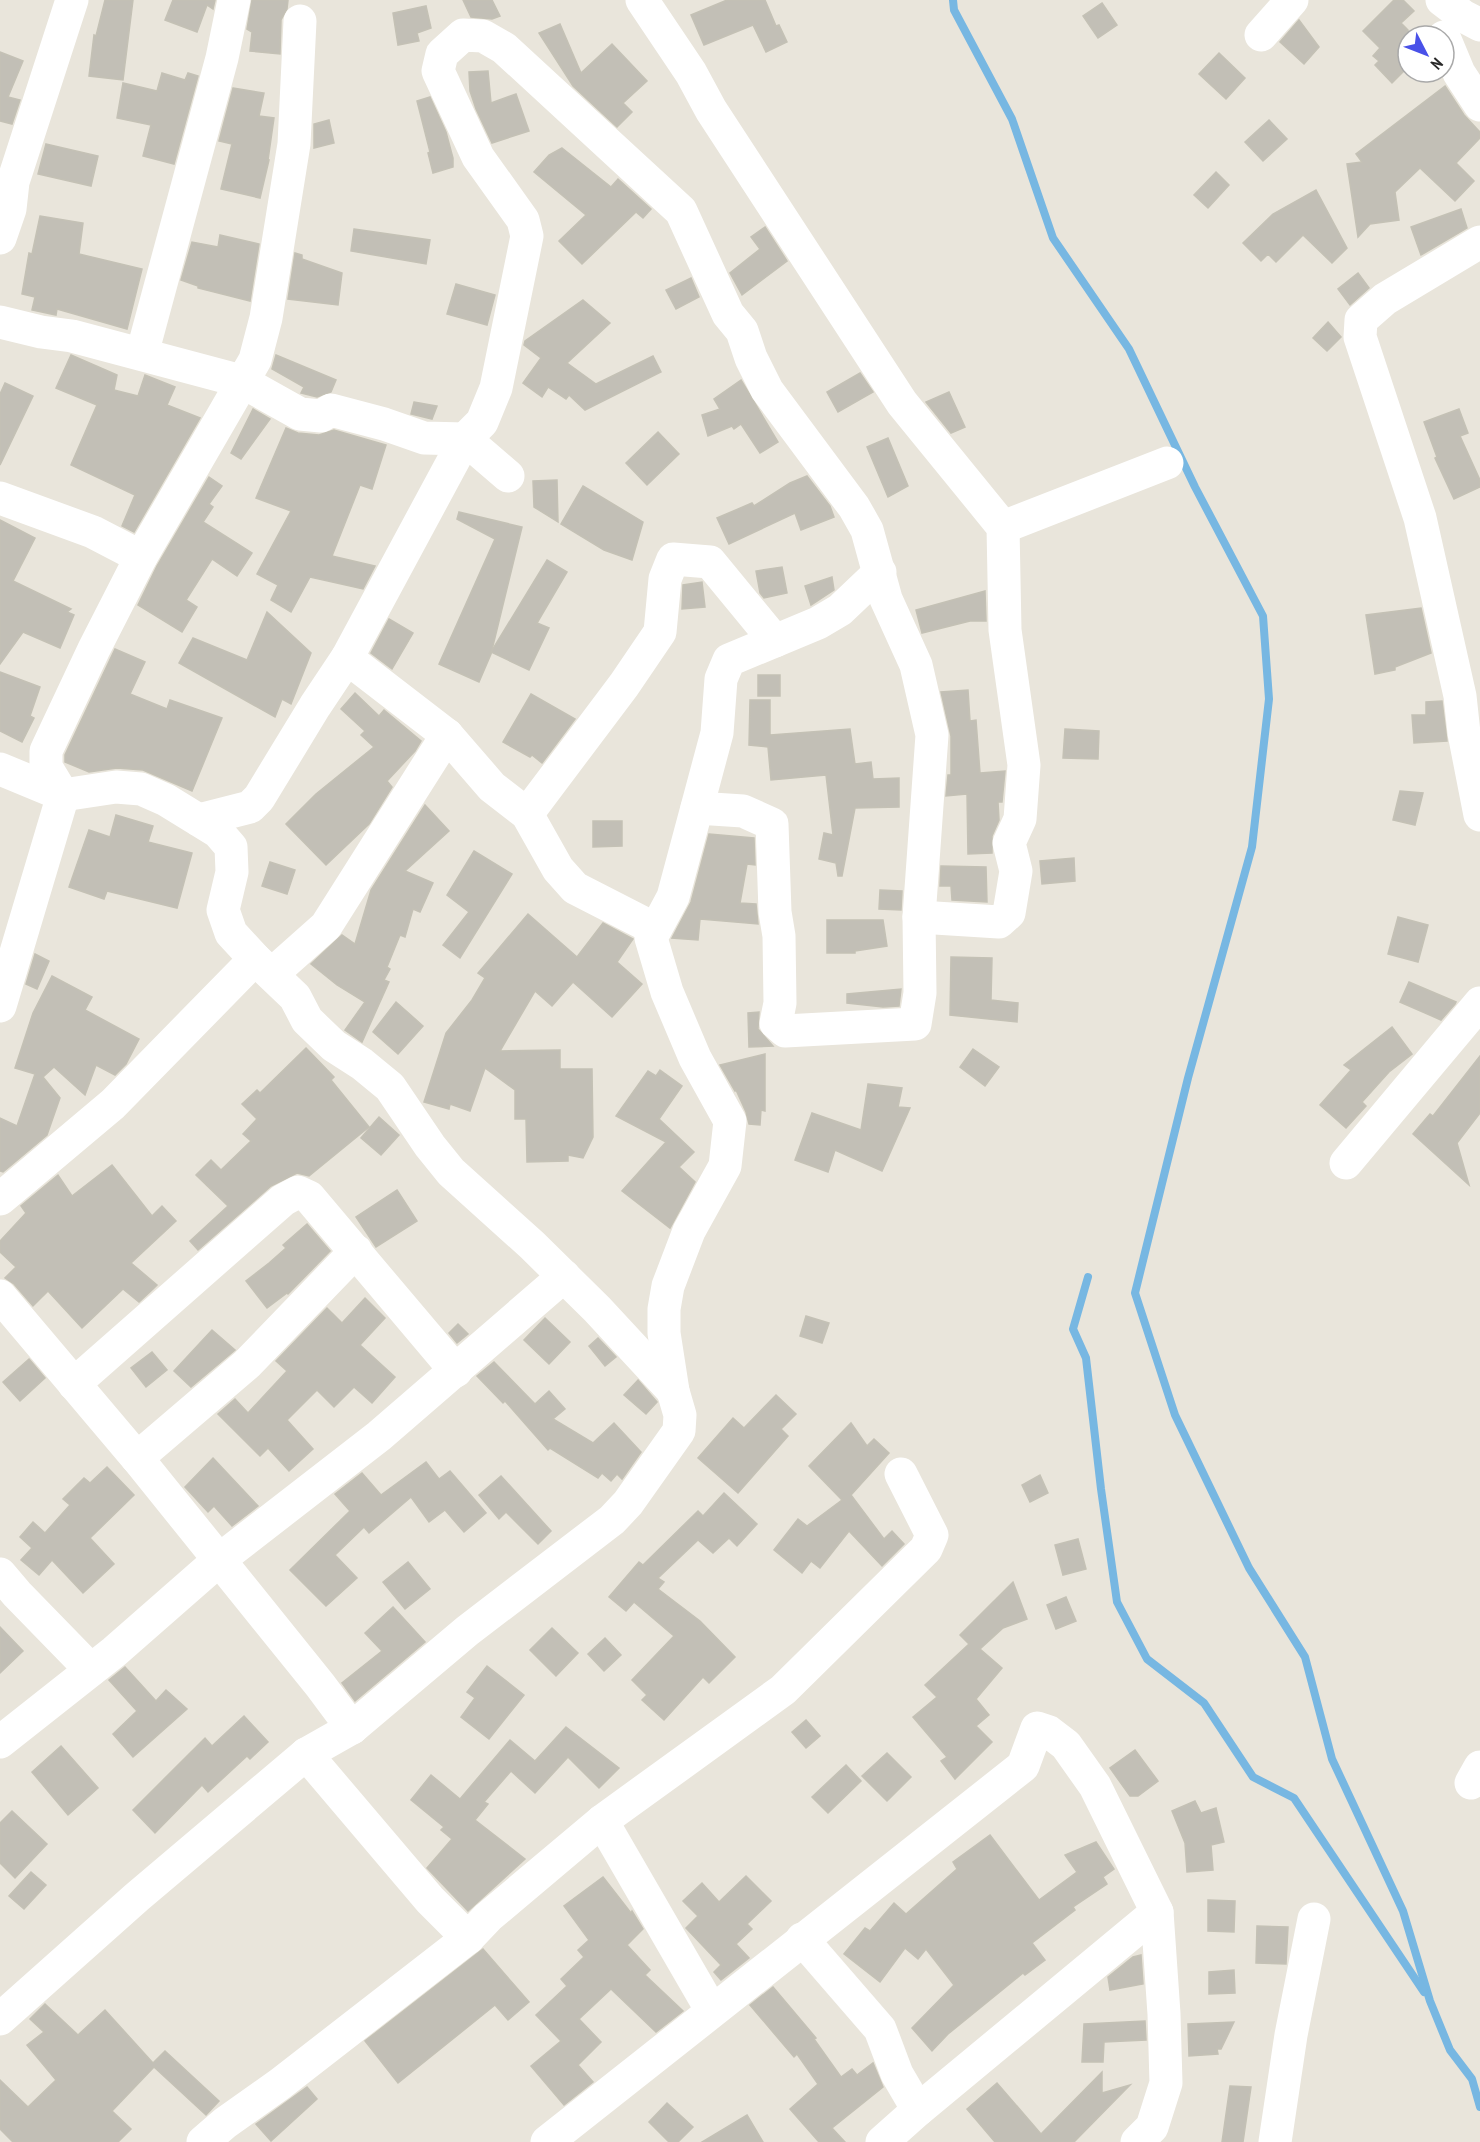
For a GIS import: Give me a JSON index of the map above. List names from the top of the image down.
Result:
{
  "north": "bottom right"
}
